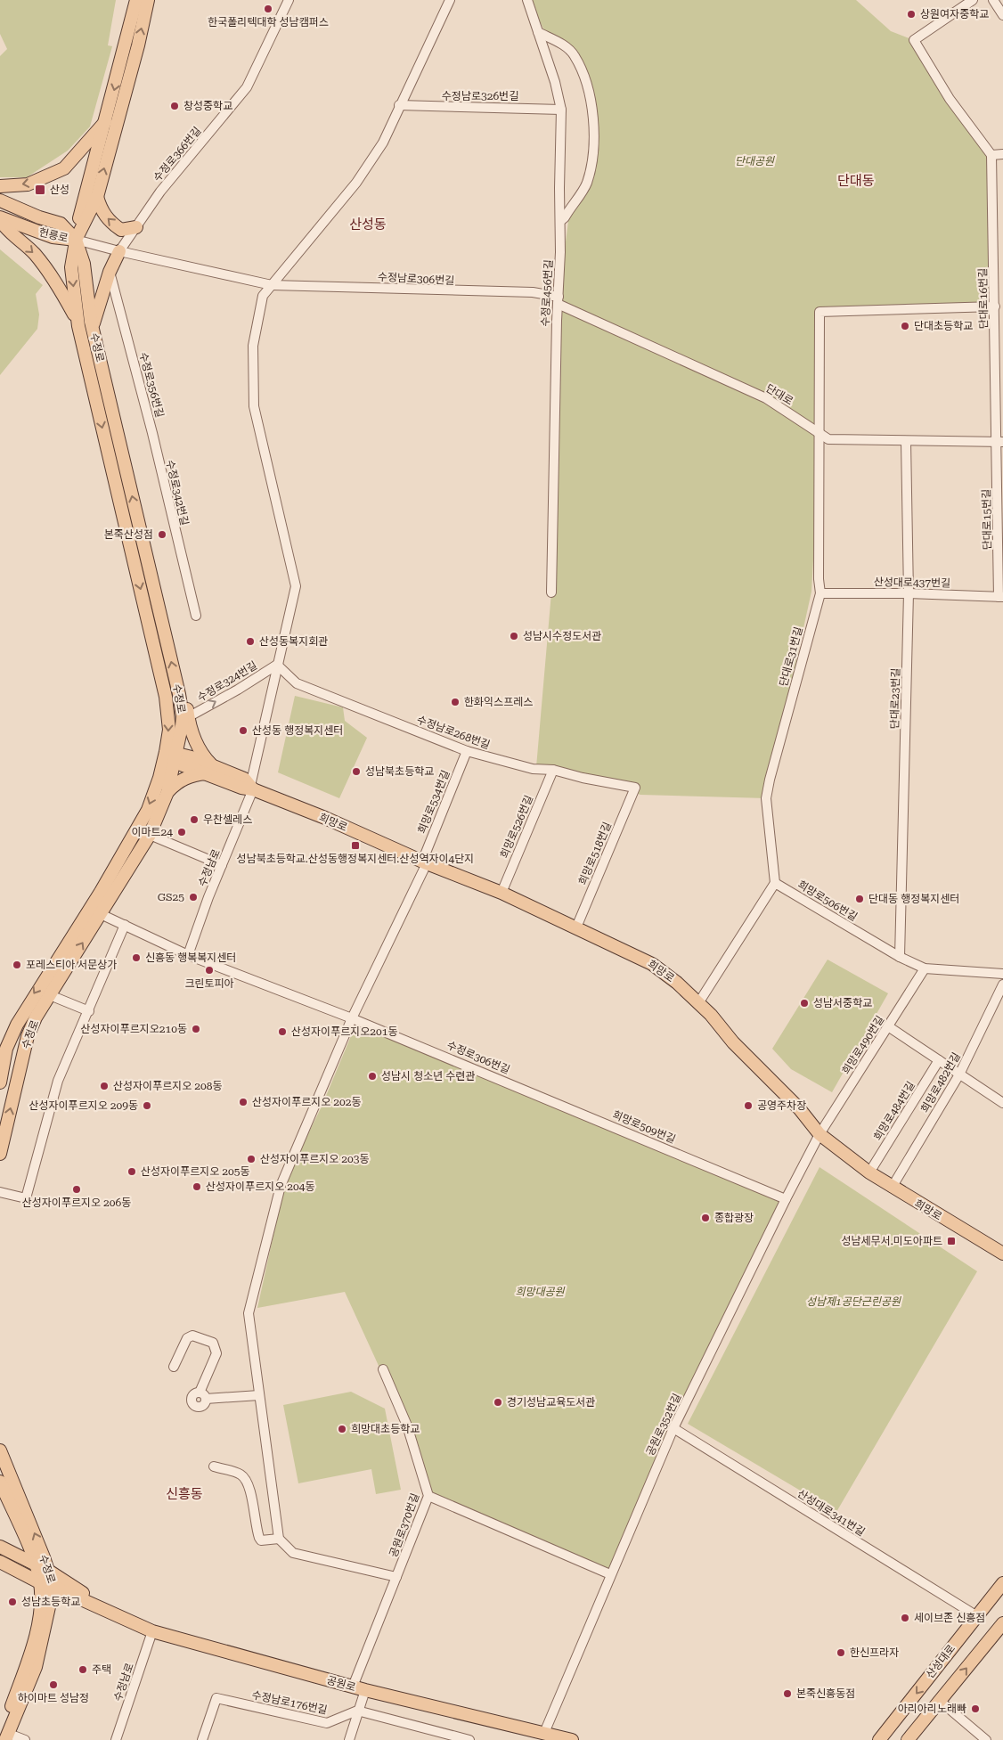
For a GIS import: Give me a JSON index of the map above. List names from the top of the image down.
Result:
{
  "streets": {
    "main road": [
      "헌릉로",
      "수정로",
      "희망로",
      "산성대로",
      "공원로"
    ],
    "street": [
      "수정남로326번길",
      "수정로366번길",
      "수정남로306번길",
      "수정로456번길",
      "단대로16번길",
      "수정로356번길",
      "단대로",
      "수정로342번길",
      "단대로15번길",
      "산성대로437번길",
      "단대로31번길",
      "수정로324번길",
      "단대로23번길",
      "수정남로268번길",
      "희망로534번길",
      "희망로526번길",
      "희망로518번길",
      "수정남로",
      "희망로506번길",
      "희망로490번길",
      "수정로306번길",
      "희망로482번길",
      "희망로484번길",
      "희망로509번길",
      "공원로352번길",
      "산성대로341번길",
      "공원로370번길",
      "수정남로176번길"
    ]
  },
  "crossings": [
    ["수정남로326번길", "수정로456번길"],
    ["수정남로326번길", "수정남로"],
    ["수정로366번길", "수정남로306번길"],
    ["헌릉로", "수정남로306번길"],
    ["헌릉로", "수정로"],
    ["수정남로306번길", "수정로456번길"],
    ["수정남로306번길", "수정로"],
    ["수정남로306번길", "단대로"],
    ["수정남로306번길", "수정남로"],
    ["수정로456번길", "단대로"],
    ["단대로16번길", "단대로"],
    ["단대로16번길", "단대로15번길"],
    ["단대로16번길", "단대로31번길"],
    ["수정로", "희망로"],
    ["수정로", "수정로306번길"],
    ["수정로", "공원로"],
    ["수정로356번길", "수정로342번길"],
    ["단대로", "단대로15번길"],
    ["단대로", "단대로31번길"],
    ["단대로", "단대로23번길"],
    ["단대로15번길", "산성대로437번길"],
    ["산성대로437번길", "단대로31번길"],
    ["산성대로437번길", "단대로23번길"],
    ["단대로31번길", "희망로506번길"],
    ["수정로324번길", "수정남로268번길"],
    ["수정로324번길", "수정남로"],
    ["단대로23번길", "희망로506번길"],
    ["수정남로268번길", "희망로534번길"],
    ["수정남로268번길", "희망로526번길"],
    ["수정남로268번길", "희망로518번길"],
    ["수정남로268번길", "수정남로"],
    ["희망로534번길", "희망로"],
    ["희망로534번길", "수정로306번길"],
    ["희망로", "희망로526번길"],
    ["희망로", "희망로518번길"],
    ["희망로", "수정남로"],
    ["희망로", "희망로490번길"],
    ["희망로", "희망로482번길"],
    ["희망로", "희망로484번길"],
    ["희망로", "공원로352번길"],
    ["수정남로", "수정로306번길"],
    ["수정남로", "공원로"],
    ["희망로506번길", "희망로490번길"],
    ["희망로490번길", "공원로352번길"],
    ["수정로306번길", "희망로509번길"],
    ["희망로509번길", "공원로352번길"],
    ["공원로352번길", "산성대로341번길"],
    ["공원로352번길", "공원로"],
    ["산성대로341번길", "산성대로"],
    ["공원로370번길", "공원로"]
  ],
  "one_way": ["수정로324번길"],
  "districts": ["단대동", "산성동", "신흥동"],
  "parks": ["단대공원", "희망대공원", "성남제1공단근린공원"],
  "places": {
    "other": [
      "한국폴리텍대학 성남캠퍼스",
      "상원여자중학교",
      "창성중학교",
      "단대초등학교",
      "본죽산성점",
      "성남시수정도서관",
      "산성동복지회관",
      "한화익스프레스",
      "산성동 행정복지센터",
      "성남북초등학교",
      "우찬셀레스",
      "이마트24",
      "GS25",
      "단대동 행정복지센터",
      "신흥동 행복복지센터",
      "포레스티아 서문상가",
      "크린토피아",
      "성남서중학교",
      "산성자이푸르지오210동",
      "산성자이푸르지오201동",
      "성남시 청소년 수련관",
      "산성자이푸르지오 208동",
      "산성자이푸르지오 202동",
      "산성자이푸르지오 209동",
      "공영주차장",
      "산성자이푸르지오 203동",
      "산성자이푸르지오 205동",
      "산성자이푸르지오 204동",
      "산성자이푸르지오 206동",
      "종합광장",
      "경기성남교육도서관",
      "희망대초등학교",
      "성남초등학교",
      "세이브존 신흥점",
      "한신프라자",
      "주택",
      "하이마트 성남정",
      "본죽신흥동점",
      "아리아리노래빠"
    ],
    "transit": ["산성", "성남북초등학교.산성동행정복지센터.산성역자이4단지", "성남세무서.미도아파트"]
  }
}
